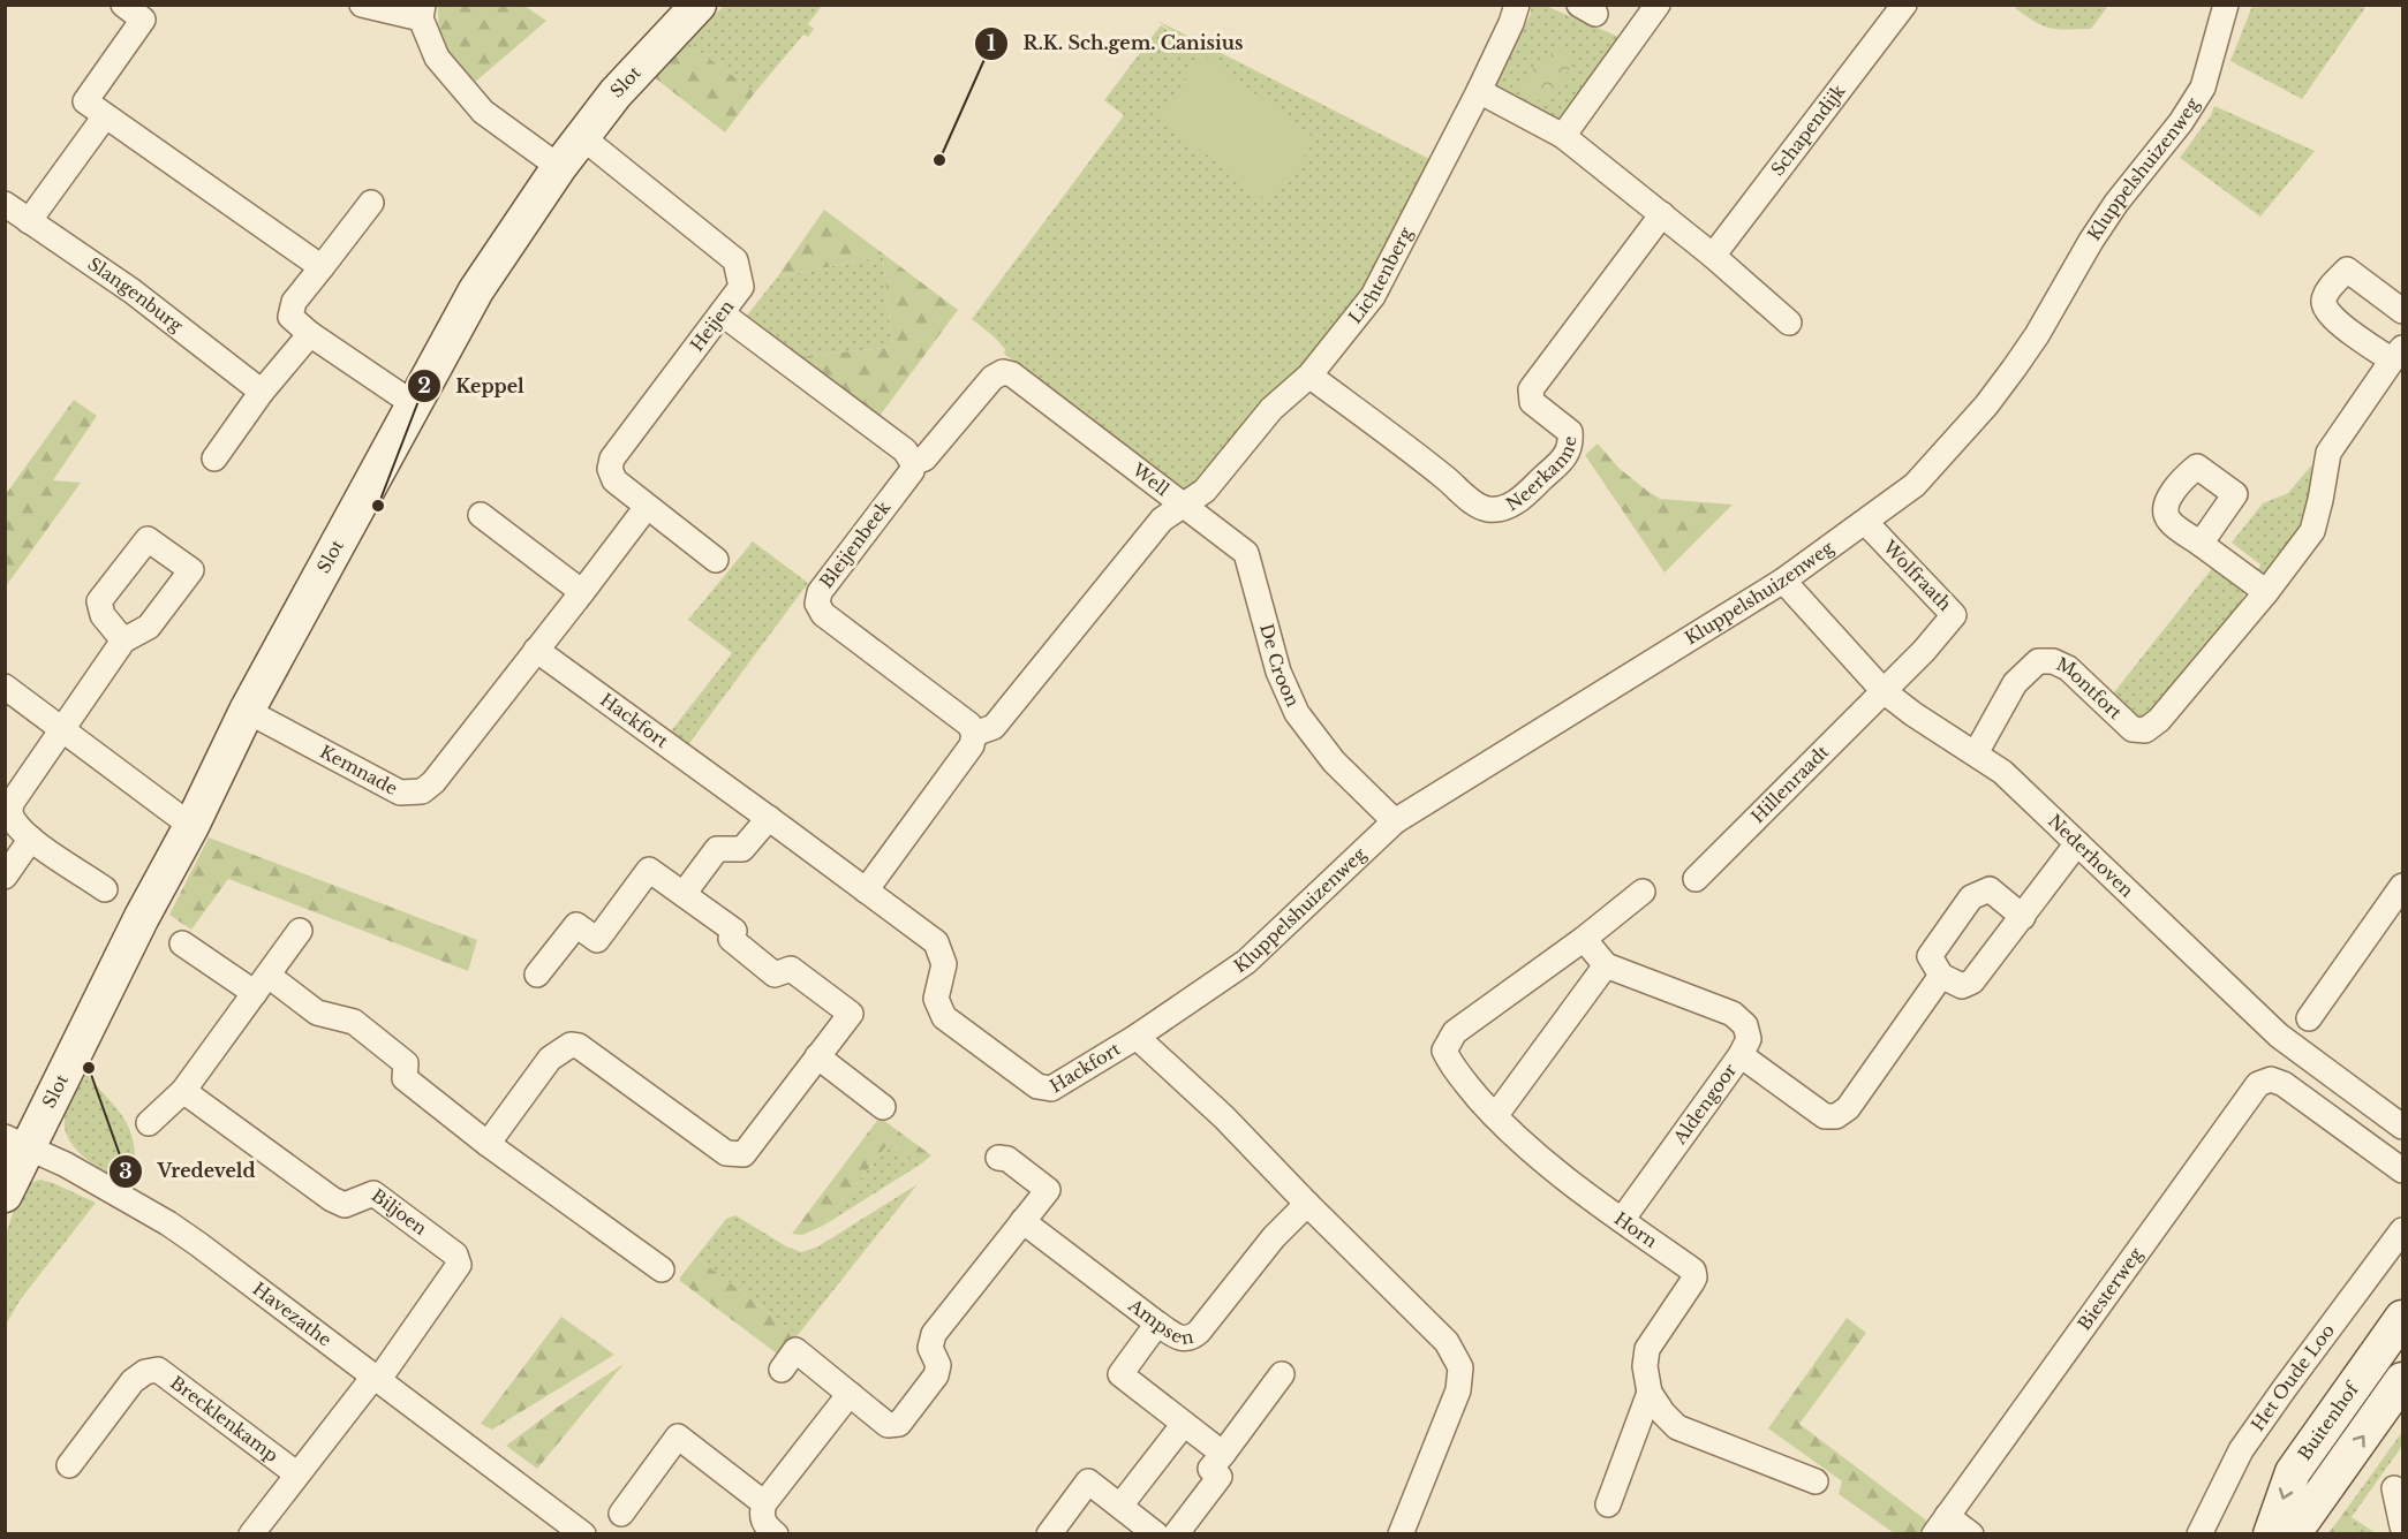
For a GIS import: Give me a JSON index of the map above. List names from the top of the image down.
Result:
{
  "streets": {
    "street": [
      "Slot",
      "Schapendijk",
      "Kluppelshuizenweg",
      "Lichtenberg",
      "Slangenburg",
      "Heijen",
      "Neerkanne",
      "Well",
      "Bleijenbeek",
      "Wolfraath",
      "De Croon",
      "Montfort",
      "Hackfort",
      "Kemnade",
      "Hillenraadt",
      "Nederhoven",
      "Aldengoor",
      "Biljoen",
      "Horn",
      "Biesterweg",
      "Havezathe",
      "Ampsen",
      "Het Oude Loo",
      "Brecklenkamp",
      "Buitenhof"
    ]
  },
  "crossings": [
    ["Slot", "Heijen"],
    ["Slot", "Kemnade"],
    ["Slot", "Havezathe"],
    ["Kluppelshuizenweg", "Wolfraath"],
    ["Kluppelshuizenweg", "De Croon"],
    ["Kluppelshuizenweg", "Hackfort"],
    ["Kluppelshuizenweg", "Nederhoven"],
    ["Lichtenberg", "Neerkanne"],
    ["Lichtenberg", "Well"],
    ["Lichtenberg", "De Croon"],
    ["Well", "Bleijenbeek"],
    ["Well", "De Croon"],
    ["Wolfraath", "Hillenraadt"],
    ["Wolfraath", "Nederhoven"],
    ["Montfort", "Nederhoven"],
    ["Hackfort", "Kemnade"],
    ["Hackfort", "Ampsen"],
    ["Hillenraadt", "Nederhoven"],
    ["Aldengoor", "Horn"],
    ["Biljoen", "Havezathe"]
  ],
  "places": ["R.K. Sch.gem. Canisius", "Keppel", "Vredeveld"]
}
